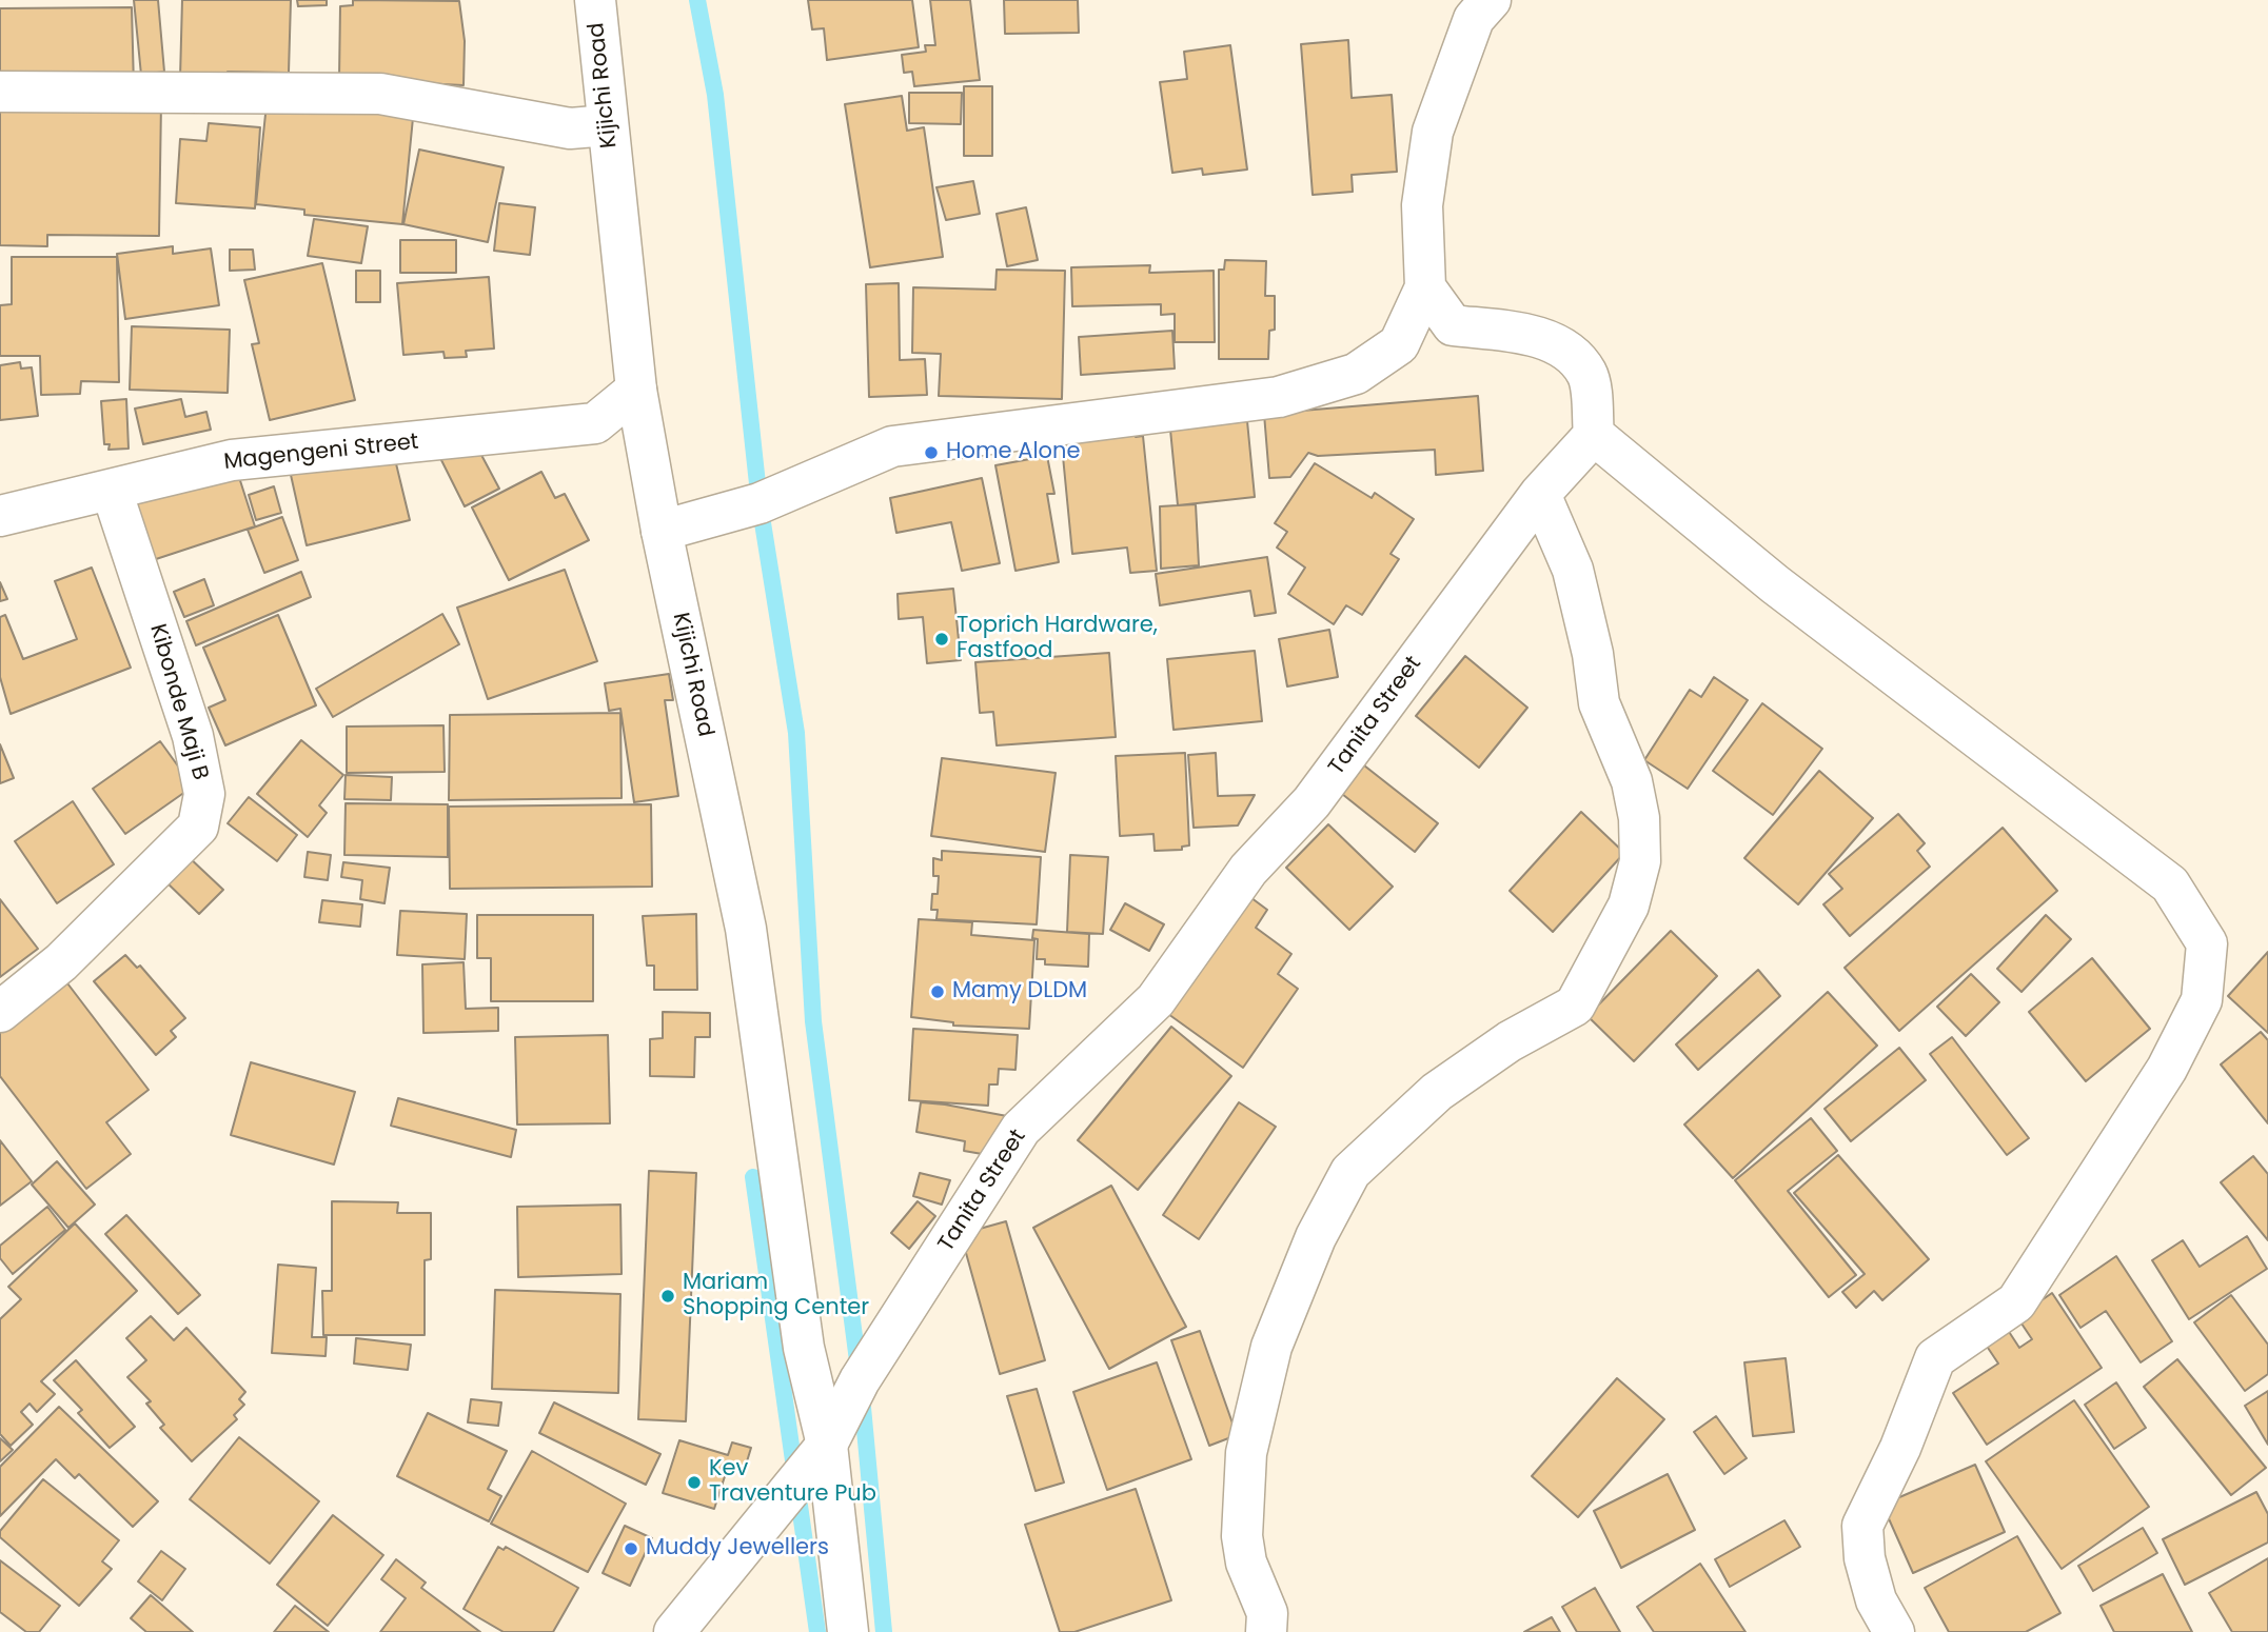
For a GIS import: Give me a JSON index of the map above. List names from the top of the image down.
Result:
{
  "streets": {
    "street": [
      "Kijichi Road",
      "Magengeni Street",
      "Kibonde Maji B",
      "Tanita Street"
    ]
  },
  "crossings": [
    ["Kijichi Road", "Magengeni Street"],
    ["Kijichi Road", "Tanita Street"],
    ["Magengeni Street", "Kibonde Maji B"]
  ],
  "places": [
    "Home Alone",
    "Toprich Hardware, Fastfood",
    "Mamy DLDM",
    "Mariam Shopping Center",
    "Kev Traventure Pub",
    "Muddy Jewellers"
  ]
}
